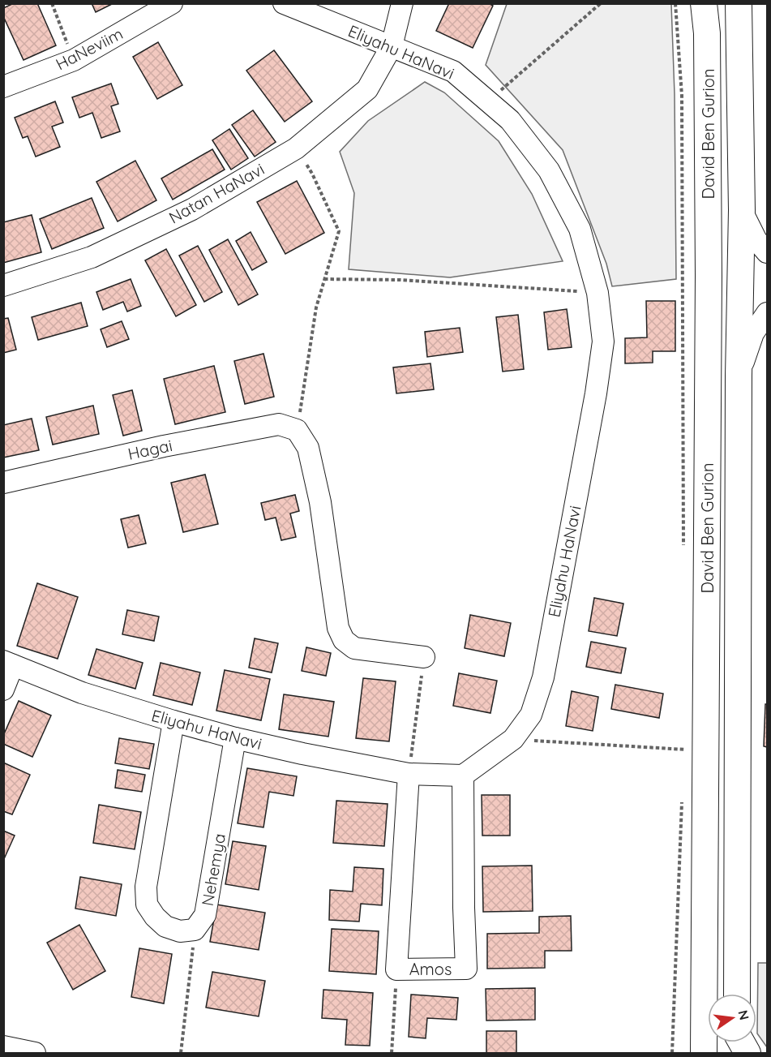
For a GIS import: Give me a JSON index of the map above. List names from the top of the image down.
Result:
{
  "streets": {
    "main road": ["David Ben Gurion"],
    "street": [
      "HaNeviim",
      "Eliyahu HaNavi",
      "Natan HaNavi",
      "Hagai",
      "Nehemya",
      "Amos"
    ]
  },
  "crossings": [
    ["Eliyahu HaNavi", "Natan HaNavi"],
    ["Eliyahu HaNavi", "Nehemya"],
    ["Eliyahu HaNavi", "Amos"]
  ],
  "north": "right"
}
